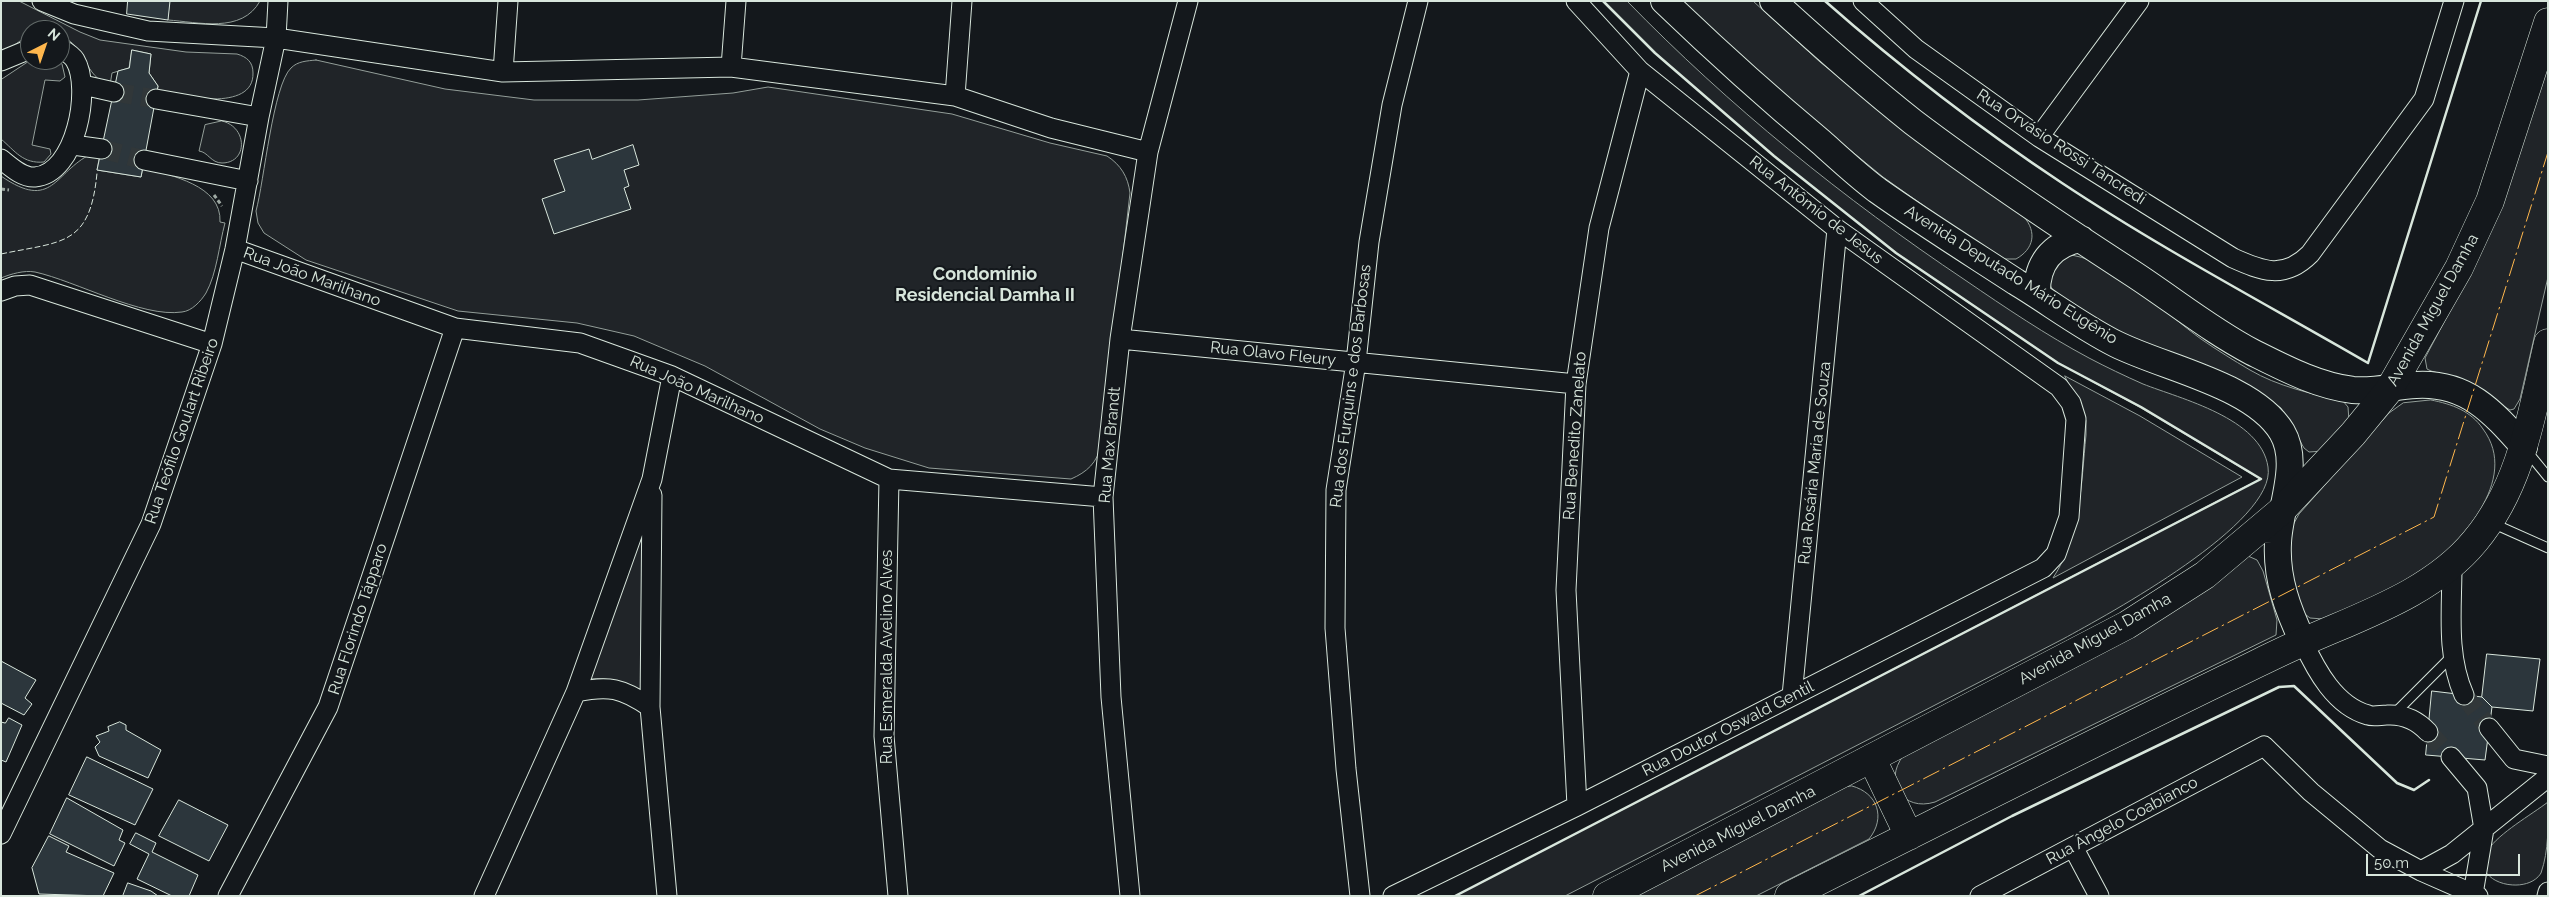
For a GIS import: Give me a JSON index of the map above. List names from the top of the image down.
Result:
{
  "streets": {
    "main road": ["Avenida Miguel Damha"],
    "street": [
      "Rua Orvásio Rossi Tancredi",
      "Rua Antômio de Jesus",
      "Avenida Deputado Mário Eugênio",
      "Rua João Marilhano",
      "Rua Olavo Fleury",
      "Rua dos Furquins e dos Barbosas",
      "Rua Teófilo Goulart Ribeiro",
      "Rua Benedito Zanelato",
      "Rua Max Brandt",
      "Rua Rosária Maria de Souza",
      "Rua Florindo Tápparo",
      "Rua Esmeralda Avelino Alves",
      "Rua Doutor Oswald Gentil",
      "Rua Ângelo Coabianco"
    ]
  },
  "crossings": [
    ["Rua Antômio de Jesus", "Rua Benedito Zanelato"],
    ["Rua Antômio de Jesus", "Rua Rosária Maria de Souza"],
    ["Rua Antômio de Jesus", "Rua Doutor Oswald Gentil"],
    ["Avenida Deputado Mário Eugênio", "Avenida Miguel Damha"],
    ["Rua João Marilhano", "Rua Teófilo Goulart Ribeiro"],
    ["Rua João Marilhano", "Rua Max Brandt"],
    ["Rua João Marilhano", "Rua Florindo Tápparo"],
    ["Rua João Marilhano", "Rua Esmeralda Avelino Alves"],
    ["Rua Olavo Fleury", "Rua dos Furquins e dos Barbosas"],
    ["Rua Olavo Fleury", "Rua Benedito Zanelato"],
    ["Rua Olavo Fleury", "Rua Max Brandt"],
    ["Rua Benedito Zanelato", "Rua Doutor Oswald Gentil"],
    ["Rua Rosária Maria de Souza", "Rua Doutor Oswald Gentil"]
  ],
  "districts": ["Condomínio Residencial Damha II"],
  "scale_bar": "50 m",
  "north": "top right"
}
